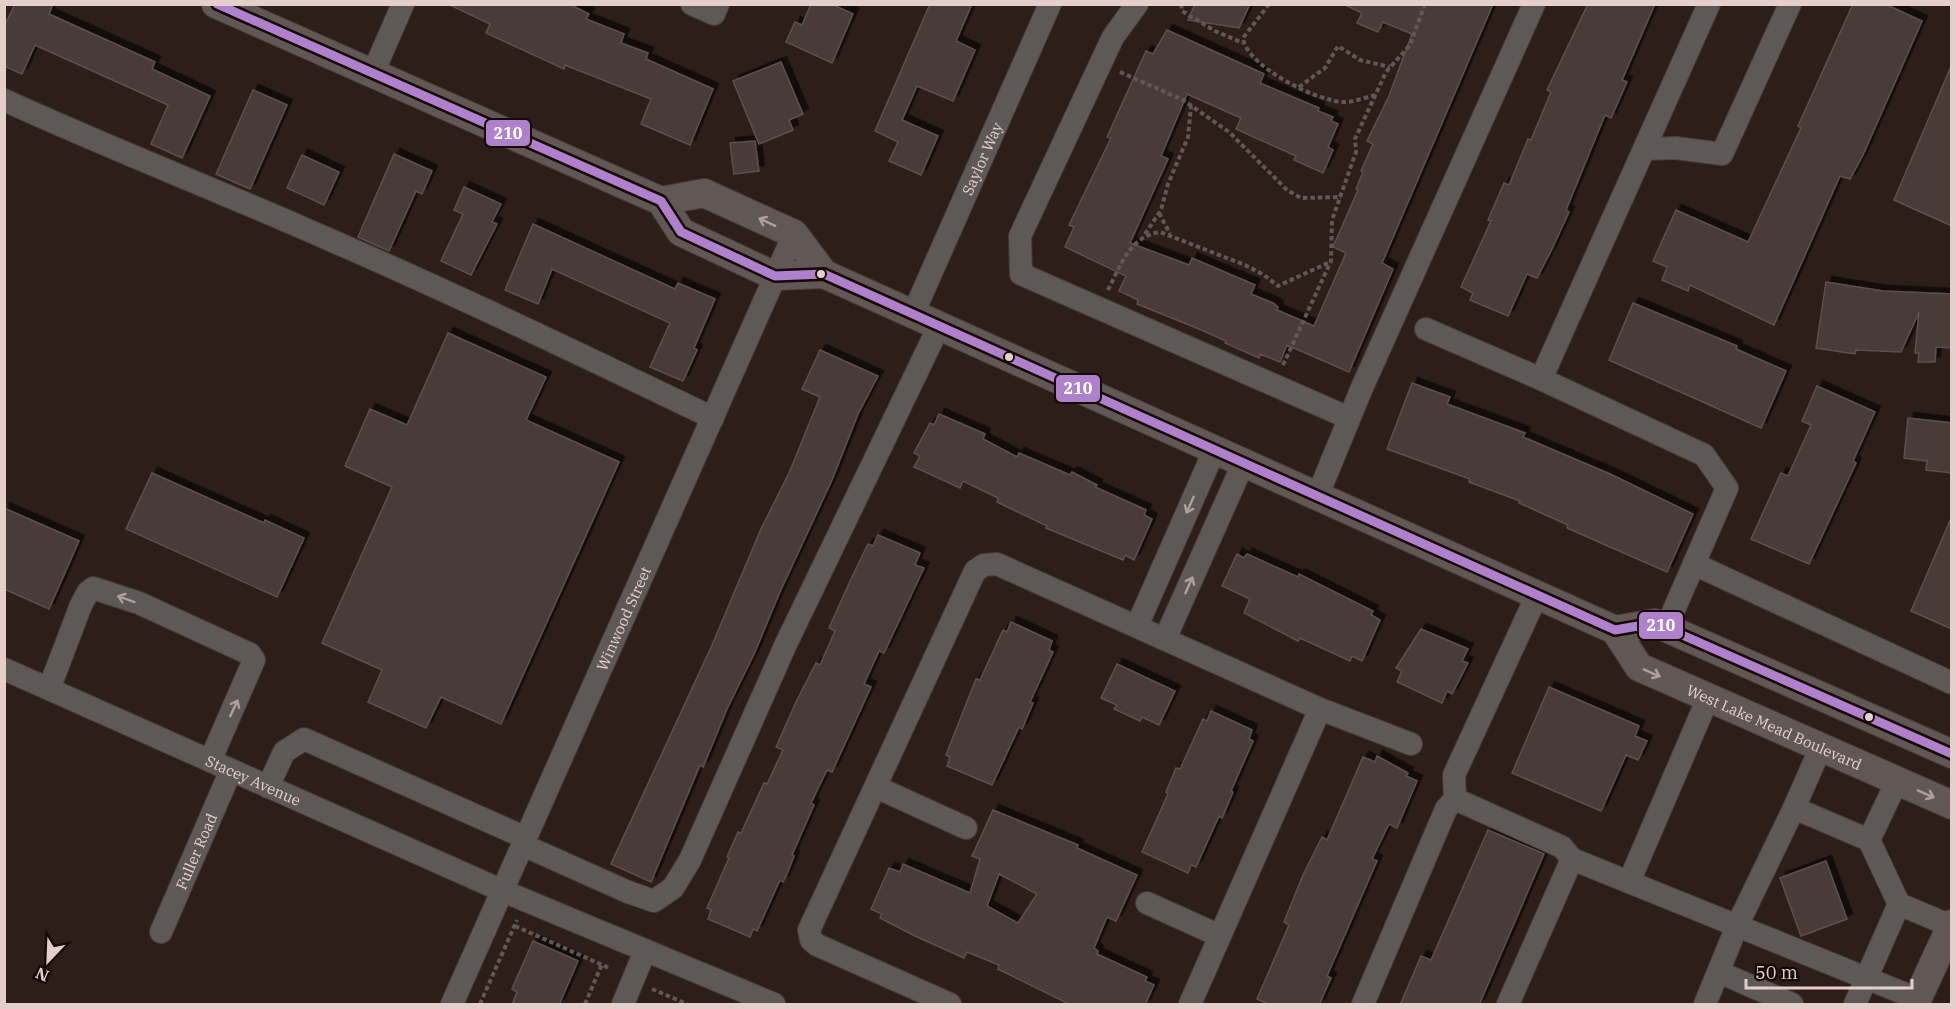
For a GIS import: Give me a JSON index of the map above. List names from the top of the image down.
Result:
{
  "streets": {
    "main road": ["West Lake Mead Boulevard"],
    "street": [
      "Saylor Way",
      "Winwood Street",
      "Stacey Avenue",
      "Fuller Road"
    ]
  },
  "crossings": [
    ["Winwood Street", "Stacey Avenue"],
    ["Stacey Avenue", "Fuller Road"]
  ],
  "lines": ["transit line 210"],
  "scale_bar": "50 m",
  "north": "bottom left"
}
